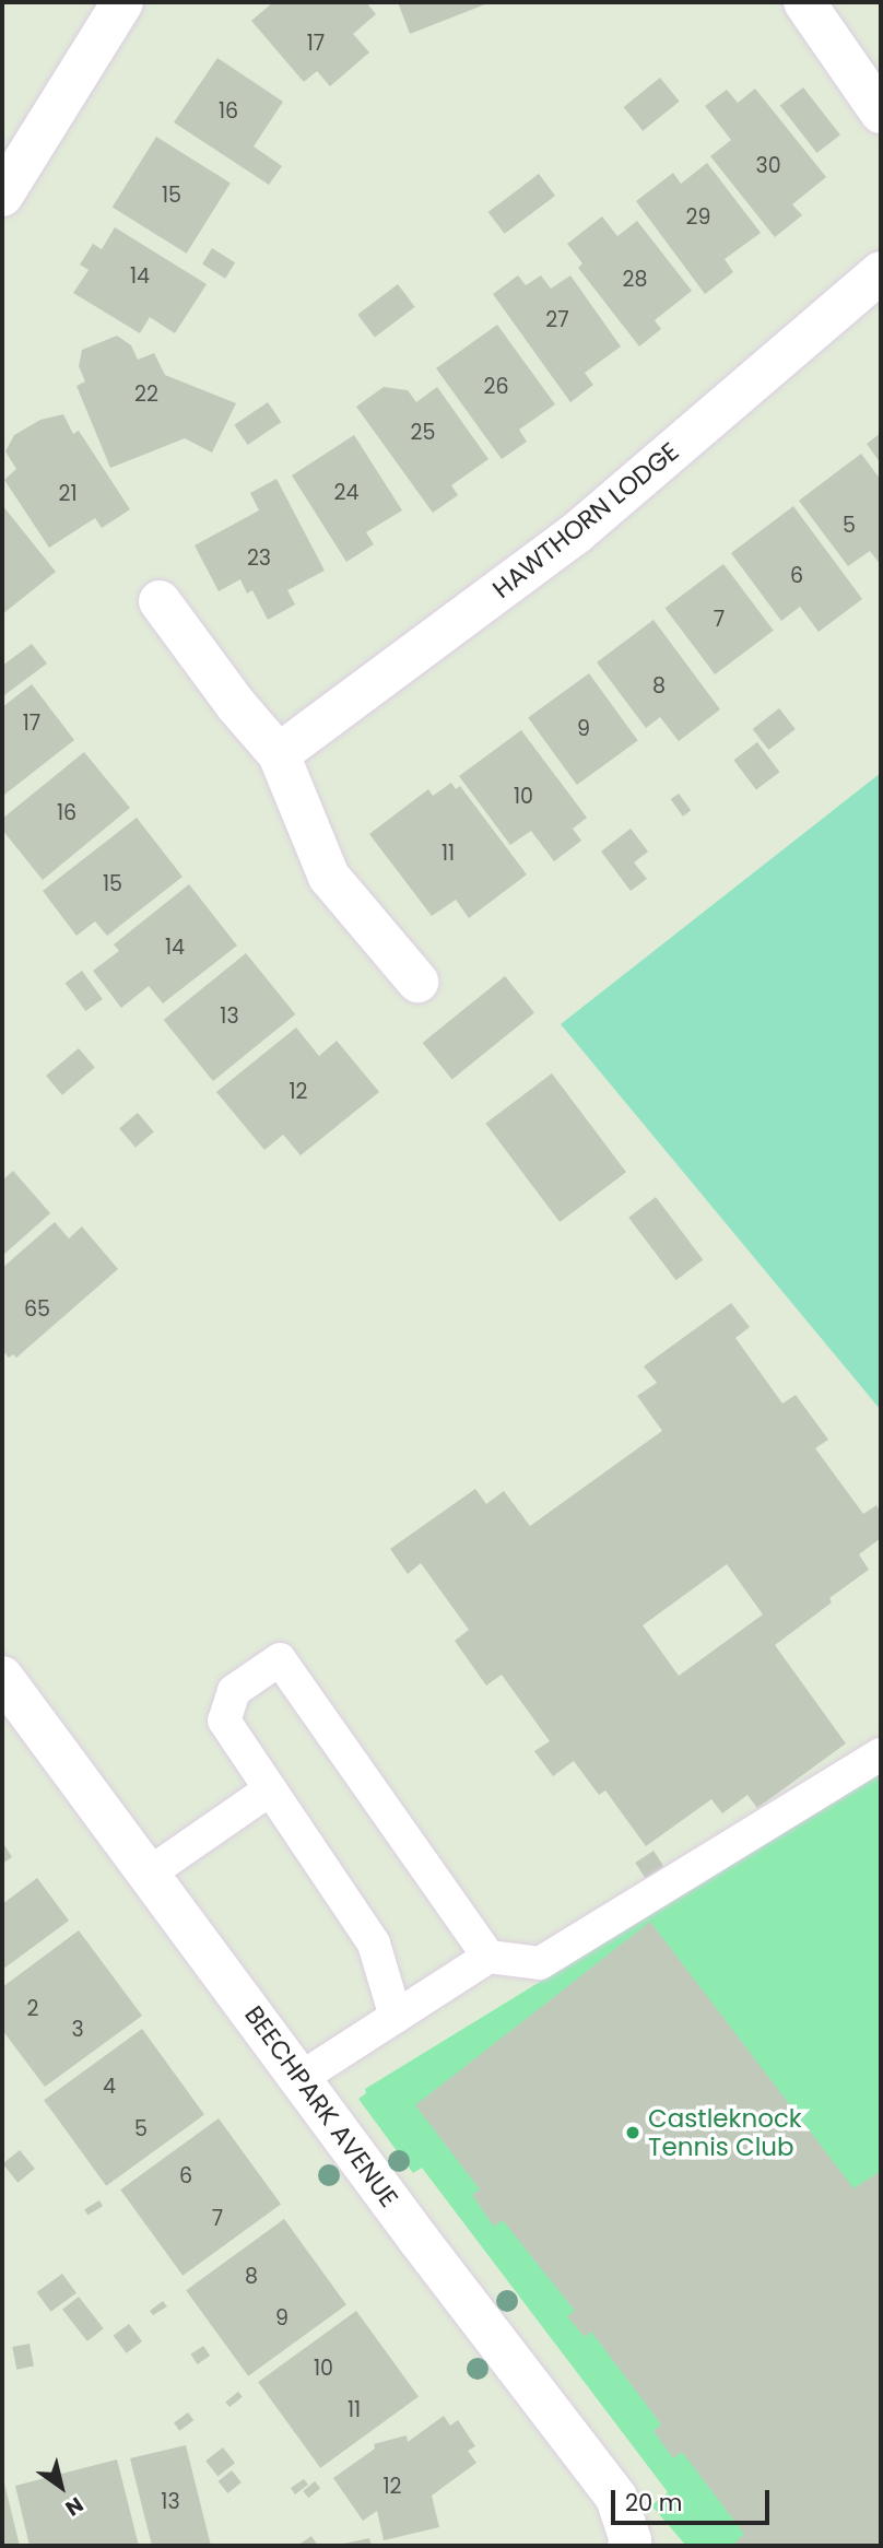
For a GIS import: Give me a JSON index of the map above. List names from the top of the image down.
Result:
{
  "streets": {
    "street": ["HAWTHORN LODGE", "BEECHPARK AVENUE"]
  },
  "places": ["Castleknock Tennis Club"],
  "house_numbers": [
    "17",
    "16",
    "30",
    "15",
    "29",
    "14",
    "28",
    "27",
    "26",
    "22",
    "25",
    "24",
    "21",
    "5",
    "23",
    "6",
    "7",
    "8",
    "17",
    "9",
    "10",
    "16",
    "11",
    "15",
    "14",
    "13",
    "12",
    "65",
    "2",
    "3",
    "4",
    "5",
    "6",
    "7",
    "8",
    "9",
    "10",
    "11",
    "12",
    "13"
  ],
  "scale_bar": "20 m",
  "north": "bottom right"
}
